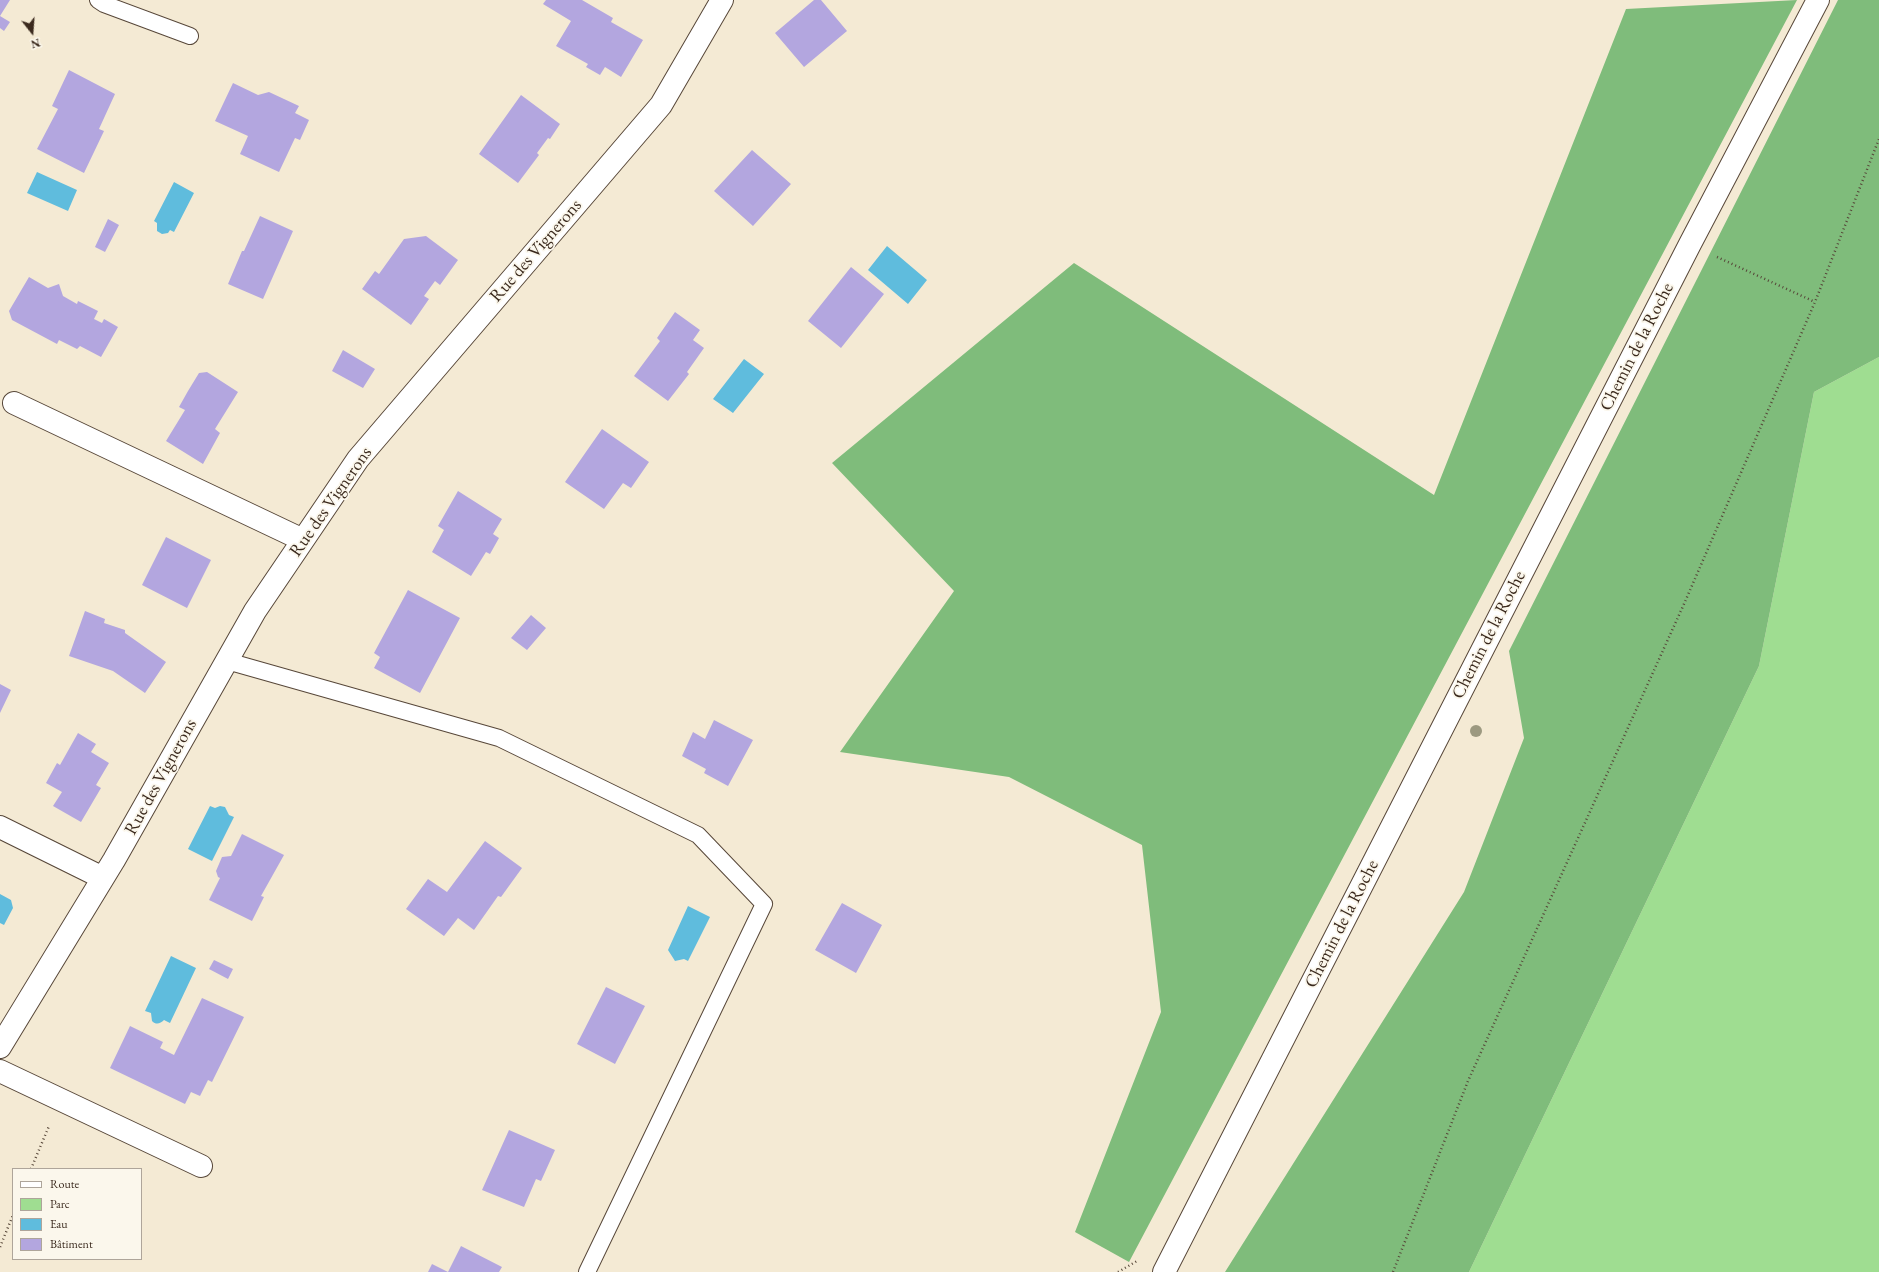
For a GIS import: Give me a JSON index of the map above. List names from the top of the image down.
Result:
{
  "streets": {
    "street": ["Rue des Vignerons", "Chemin de la Roche"]
  },
  "legend": [
    "Route",
    "Parc",
    "Eau",
    "Bâtiment"
  ],
  "north": "bottom"
}
